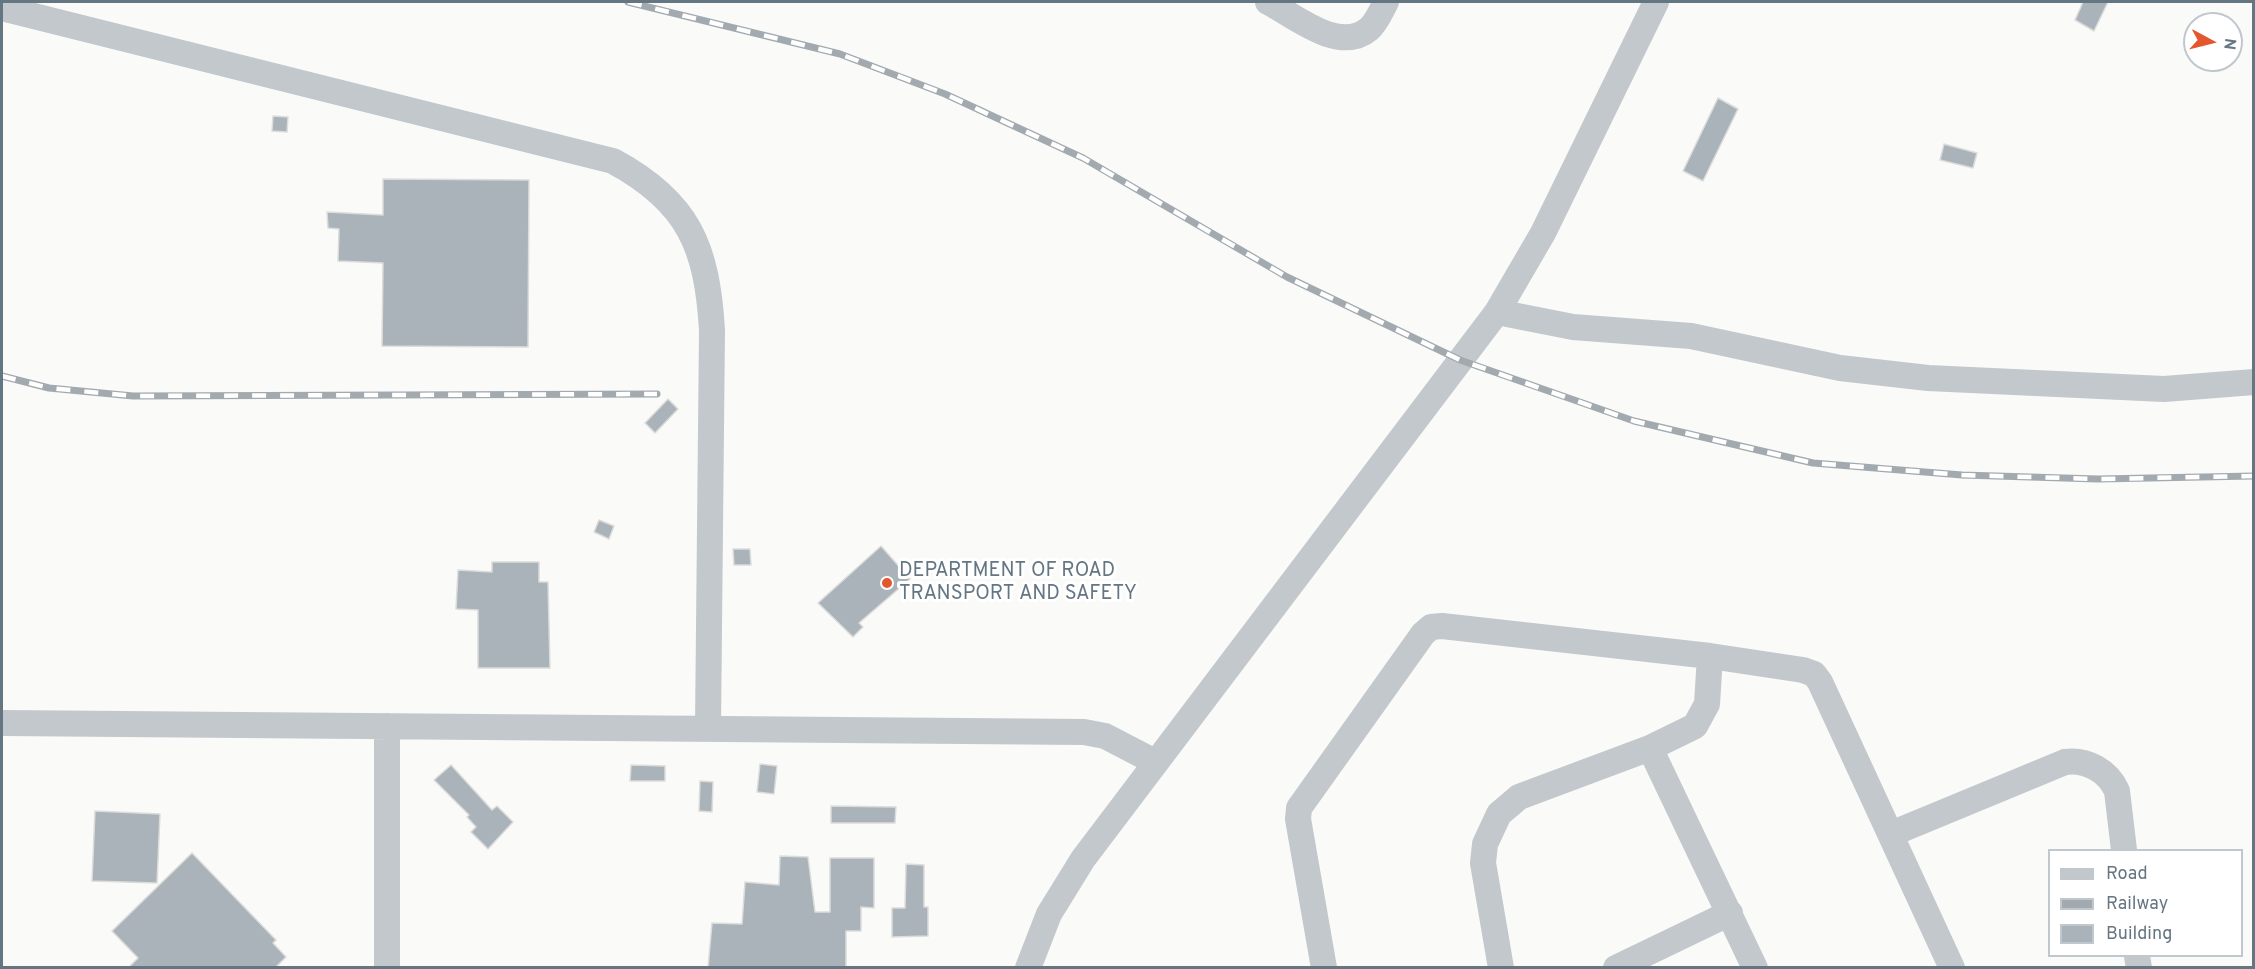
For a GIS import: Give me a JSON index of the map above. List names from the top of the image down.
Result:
{
  "places": ["DEPARTMENT OF ROAD TRANSPORT AND SAFETY"],
  "legend": ["Road", "Railway", "Building"],
  "north": "right"
}
